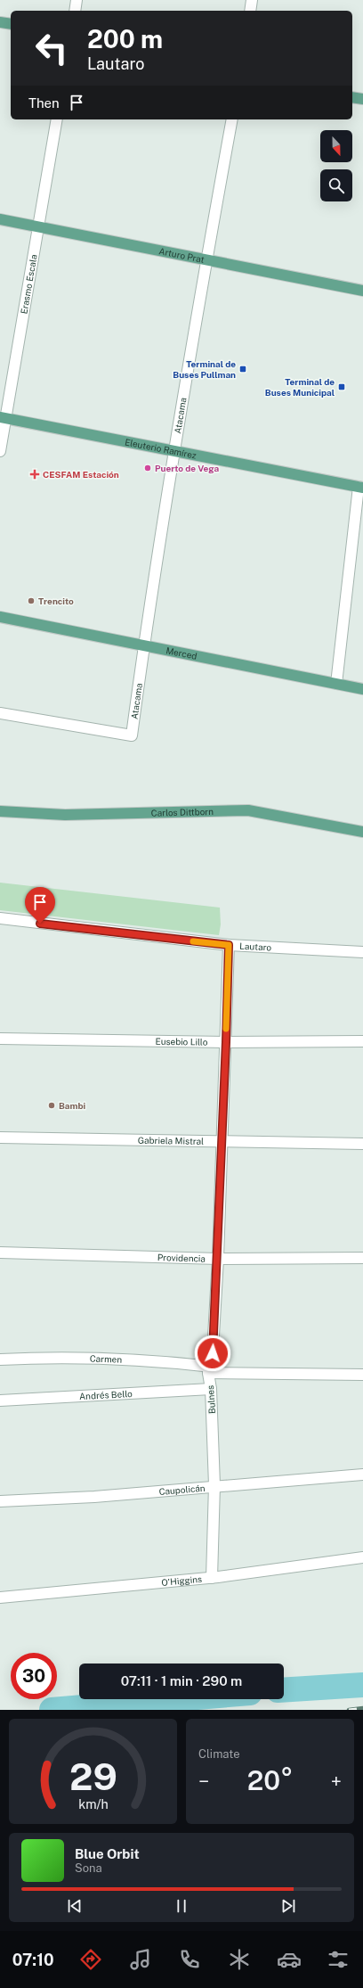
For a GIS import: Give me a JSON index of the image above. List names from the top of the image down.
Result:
{
  "streets": {
    "main road": [
      "Arturo Prat",
      "Eleuterio Ramírez",
      "Merced",
      "Carlos Dittborn"
    ],
    "street": [
      "Erasmo Escala",
      "Atacama",
      "Lautaro",
      "Eusebio Lillo",
      "Gabriela Mistral",
      "Providencia",
      "Carmen",
      "Andrés Bello",
      "Bulnes",
      "Caupolicán",
      "O'Higgins"
    ]
  },
  "crossings": [
    ["Arturo Prat", "Erasmo Escala"],
    ["Arturo Prat", "Atacama"],
    ["Erasmo Escala", "Eleuterio Ramírez"],
    ["Atacama", "Eleuterio Ramírez"],
    ["Atacama", "Merced"],
    ["Lautaro", "Bulnes"],
    ["Eusebio Lillo", "Bulnes"],
    ["Gabriela Mistral", "Bulnes"],
    ["Providencia", "Bulnes"],
    ["Carmen", "Bulnes"],
    ["Andrés Bello", "Bulnes"],
    ["Bulnes", "Caupolicán"],
    ["Bulnes", "O'Higgins"]
  ],
  "places": {
    "transit": ["Terminal de Buses Pullman", "Terminal de Buses Municipal"],
    "other": ["Puerto de Vega", "Trencito", "Bambi"],
    "health": ["CESFAM Estación"]
  },
  "north": "bottom",
  "page": {
    "turn": ["200 m", "Lautaro"],
    "then": "Then",
    "limit": "30",
    "trip": "07:11 · 1 min · 290 m",
    "tile": "Climate",
    "heat": ["−", "20°", "+"],
    "song": ["Blue Orbit", "Sona"],
    "tabs": "07:10",
    "gauge": ["29", "km/h"]
  }
}
